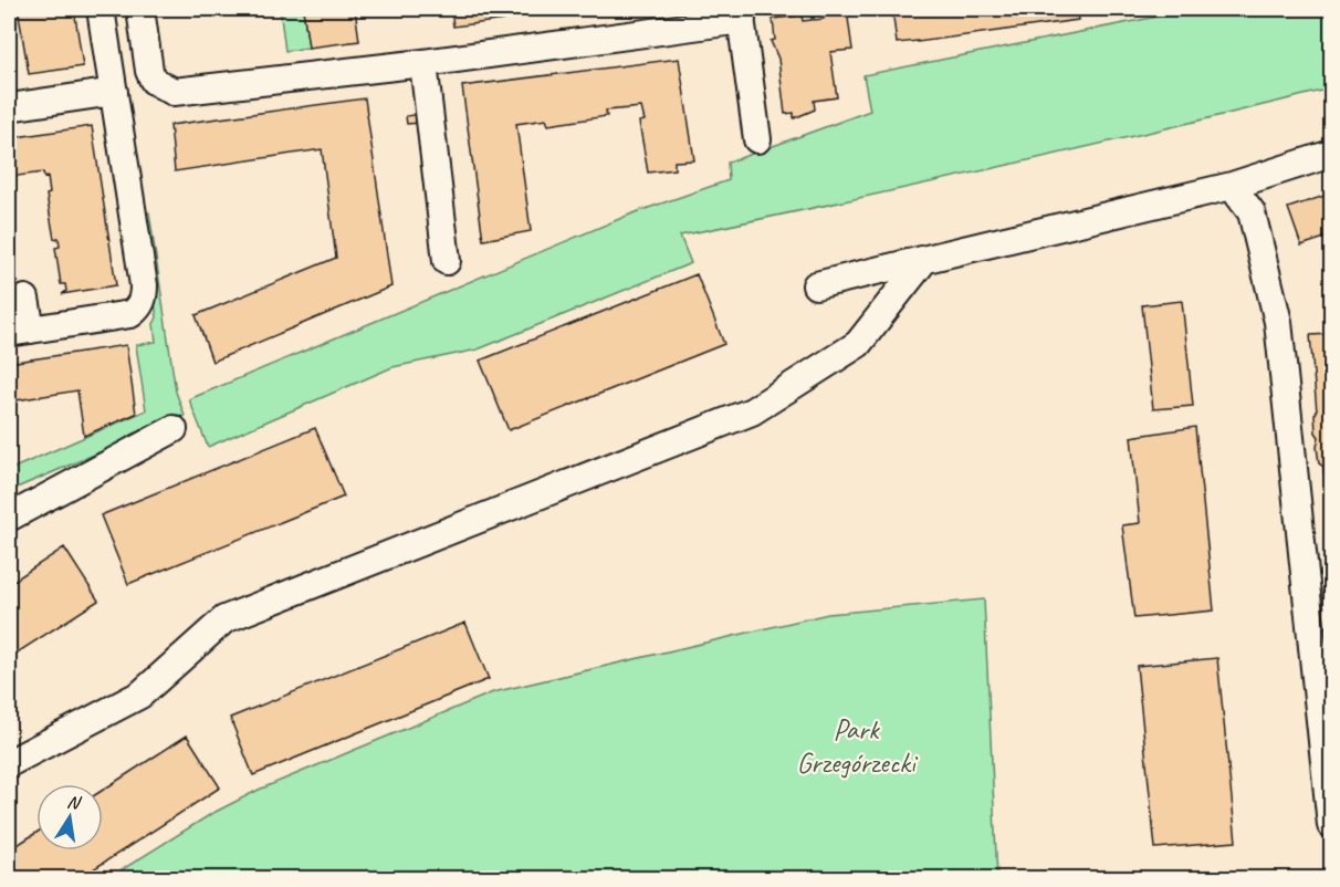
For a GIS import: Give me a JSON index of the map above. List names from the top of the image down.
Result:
{
  "parks": ["Park Grzegórzecki"],
  "north": "top"
}
